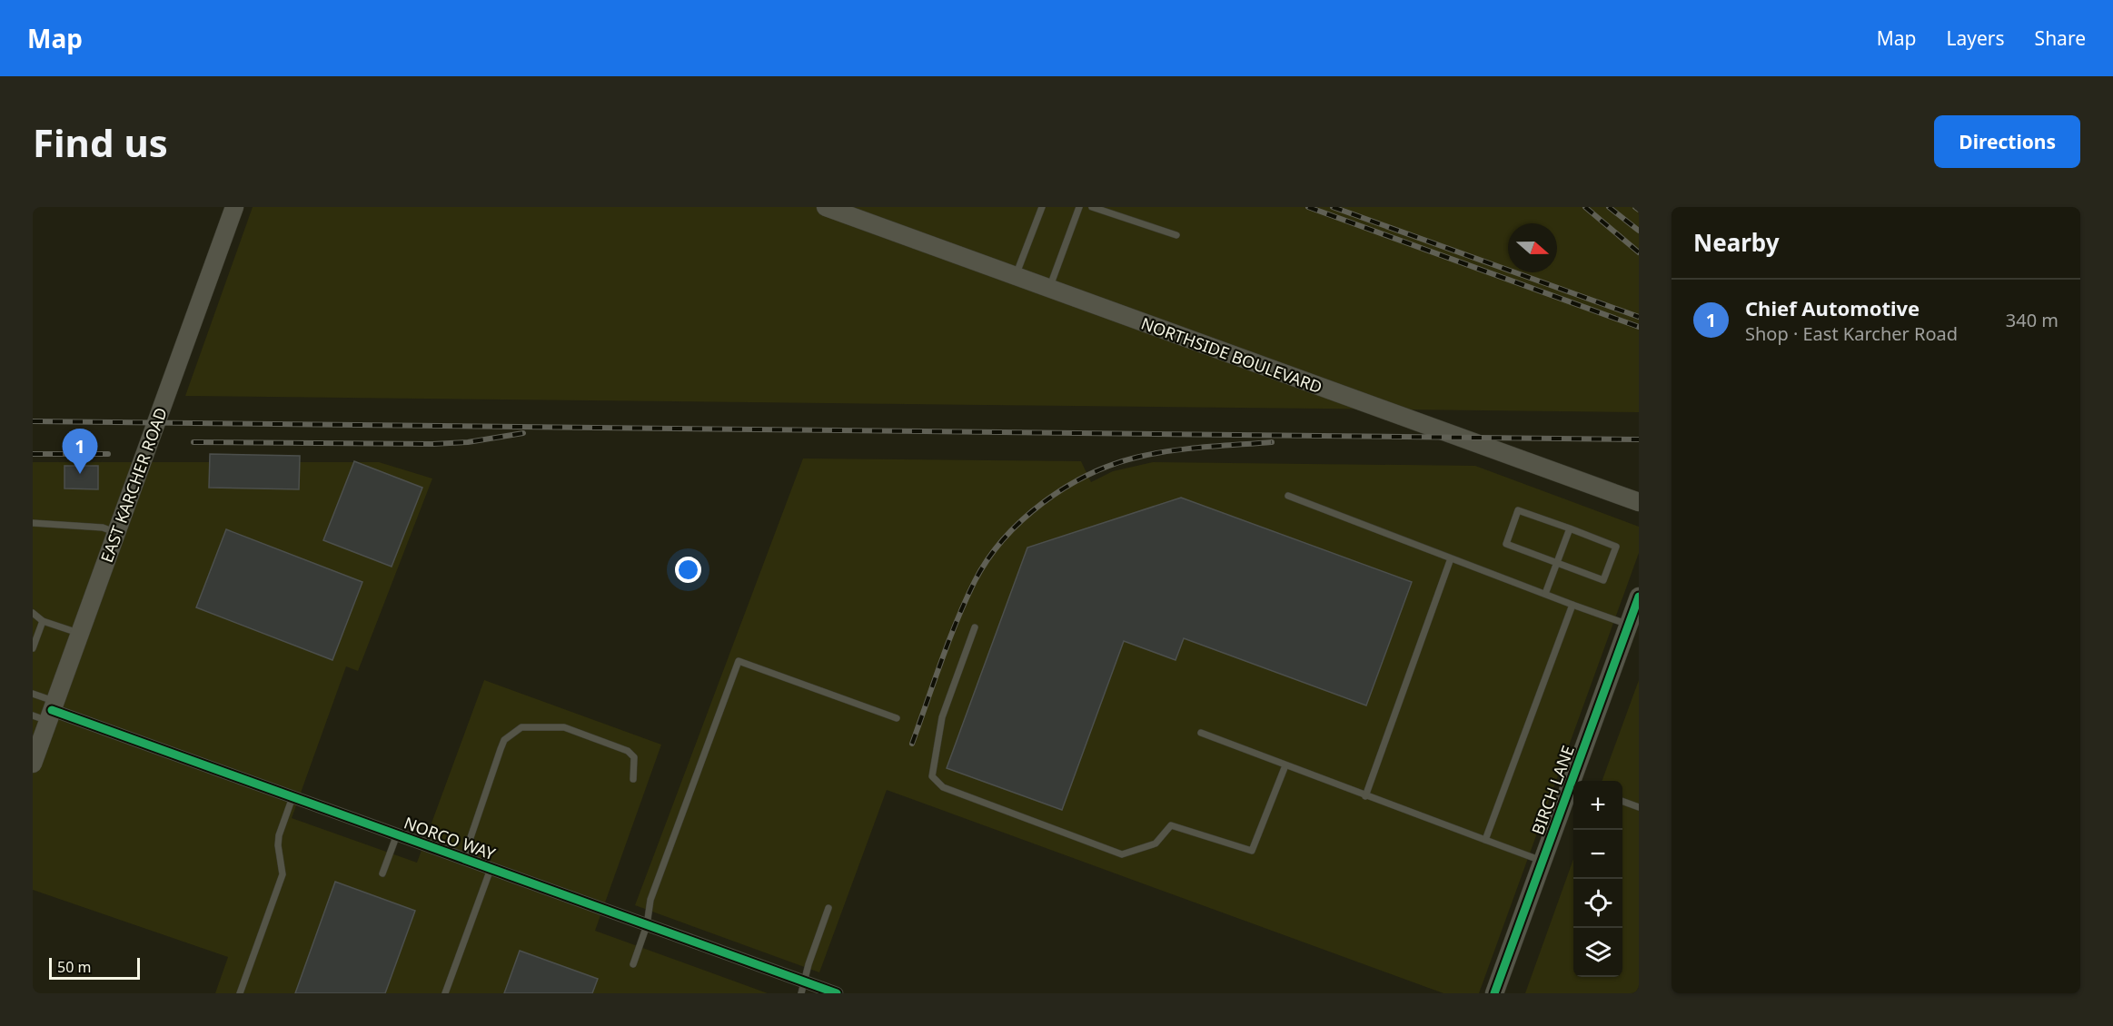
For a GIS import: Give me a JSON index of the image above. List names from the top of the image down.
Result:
{
  "streets": {
    "main road": ["NORTHSIDE BOULEVARD", "EAST KARCHER ROAD", "BIRCH LANE"],
    "street": ["NORCO WAY"]
  },
  "crossings": [
    ["EAST KARCHER ROAD", "NORCO WAY"]
  ],
  "scale_bar": "50 m",
  "north": "right",
  "page": {
    "header": "Map",
    "nav": ["Map", "Layers", "Share"],
    "buttons": "Directions",
    "title": "Find us",
    "heading": "Nearby",
    "list": [
      {
        "mark": "1",
        "name": "Chief Automotive",
        "note": "Shop · East Karcher Road",
        "value": "340 m"
      }
    ],
    "pins": "1",
    "map_buttons": ["+", "−"],
    "scale": "50 m"
  }
}
